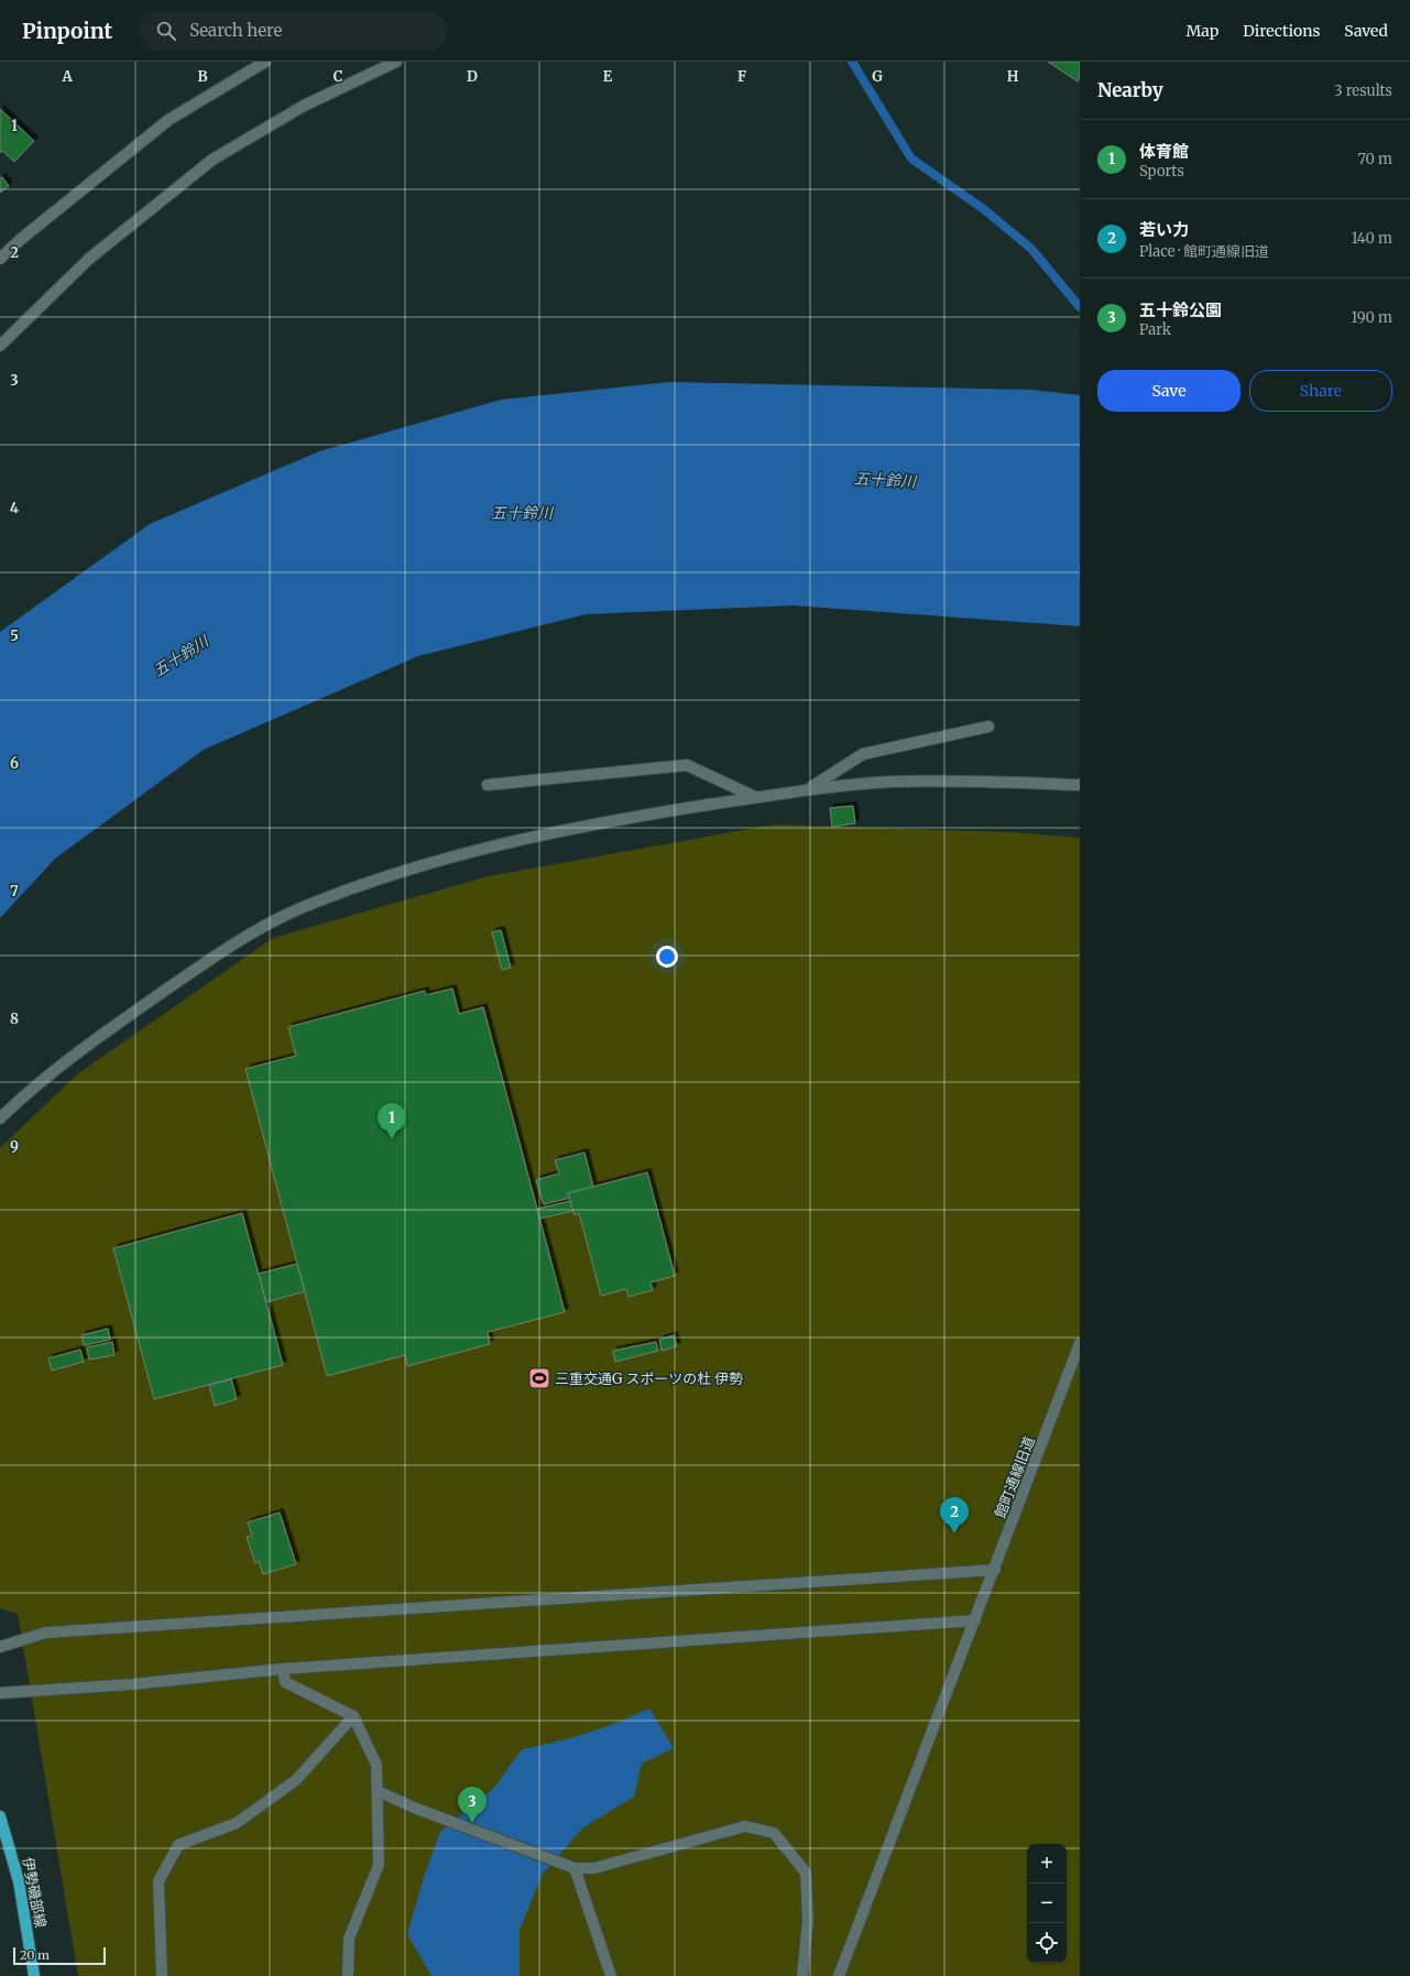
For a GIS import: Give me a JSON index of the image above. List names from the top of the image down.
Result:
{
  "streets": {
    "main road": ["伊勢磯部線"],
    "street": ["館町通線旧道"]
  },
  "water": ["五十鈴川"],
  "places": {
    "sports": ["三重交通G スポーツの杜 伊勢"]
  },
  "scale_bar": "20 m",
  "page": {
    "header": "Pinpoint",
    "search": "Search here",
    "nav": ["Map", "Directions", "Saved"],
    "heading": ["Nearby", "3 results"],
    "list": [
      {
        "mark": "1",
        "name": "体育館",
        "note": "Sports",
        "value": "70 m"
      },
      {
        "mark": "2",
        "name": "若い力",
        "note": "Place · 館町通線旧道",
        "value": "140 m"
      },
      {
        "mark": "3",
        "name": "五十鈴公園",
        "note": "Park",
        "value": "190 m"
      }
    ],
    "buttons": ["Save", "Share"],
    "pins": ["1", "2", "3"],
    "map_buttons": ["+", "−"],
    "scale": "20 m"
  },
  "grid": {
    "columns": [
      "A",
      "B",
      "C",
      "D",
      "E",
      "F",
      "G",
      "H"
    ],
    "rows": [
      "1",
      "2",
      "3",
      "4",
      "5",
      "6",
      "7",
      "8",
      "9"
    ]
  }
}
